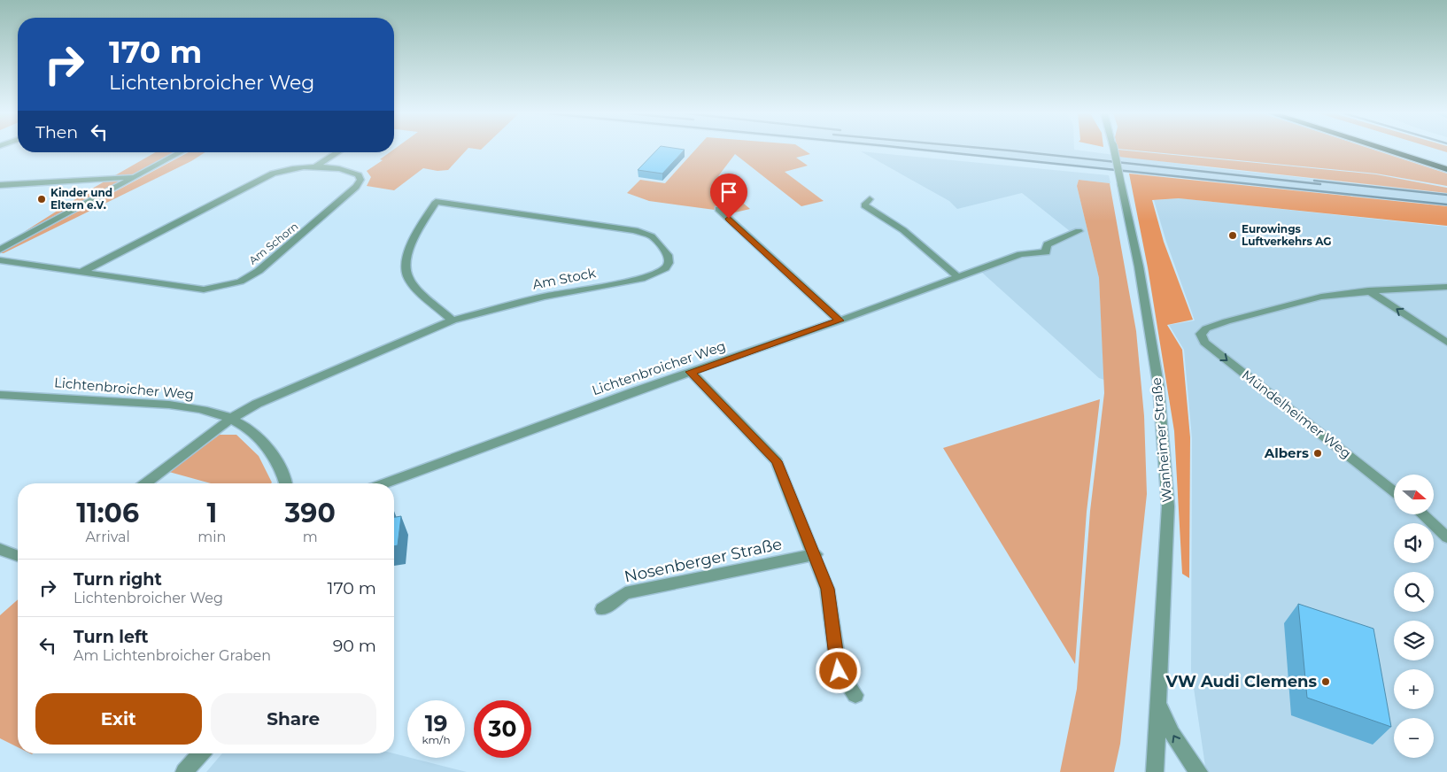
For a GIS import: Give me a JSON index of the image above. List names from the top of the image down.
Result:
{
  "streets": {
    "street": [
      "Am Schorn",
      "Am Stock",
      "Lichtenbroicher Weg",
      "Mündelheimer Weg",
      "Wanheimer Straße",
      "Nosenberger Straße"
    ]
  },
  "crossings": [
    ["Am Stock", "Lichtenbroicher Weg"]
  ],
  "places": [
    "Kinder und Eltern e.V.",
    "Eurowings Luftverkehrs AG",
    "Albers",
    "VW Audi Clemens"
  ],
  "north": "right",
  "page": {
    "turn": ["170 m", "Lichtenbroicher Weg"],
    "then": "Then",
    "map_buttons": ["+", "−"],
    "eta": [
      "11:06",
      "Arrival",
      "1",
      "min",
      "390",
      "m"
    ],
    "list": [
      {
        "name": "Turn right",
        "note": "Lichtenbroicher Weg",
        "value": "170 m"
      },
      {
        "name": "Turn left",
        "note": "Am Lichtenbroicher Graben",
        "value": "90 m"
      }
    ],
    "buttons": ["Exit", "Share"],
    "speed": "19 km/h",
    "limit": "30"
  }
}
